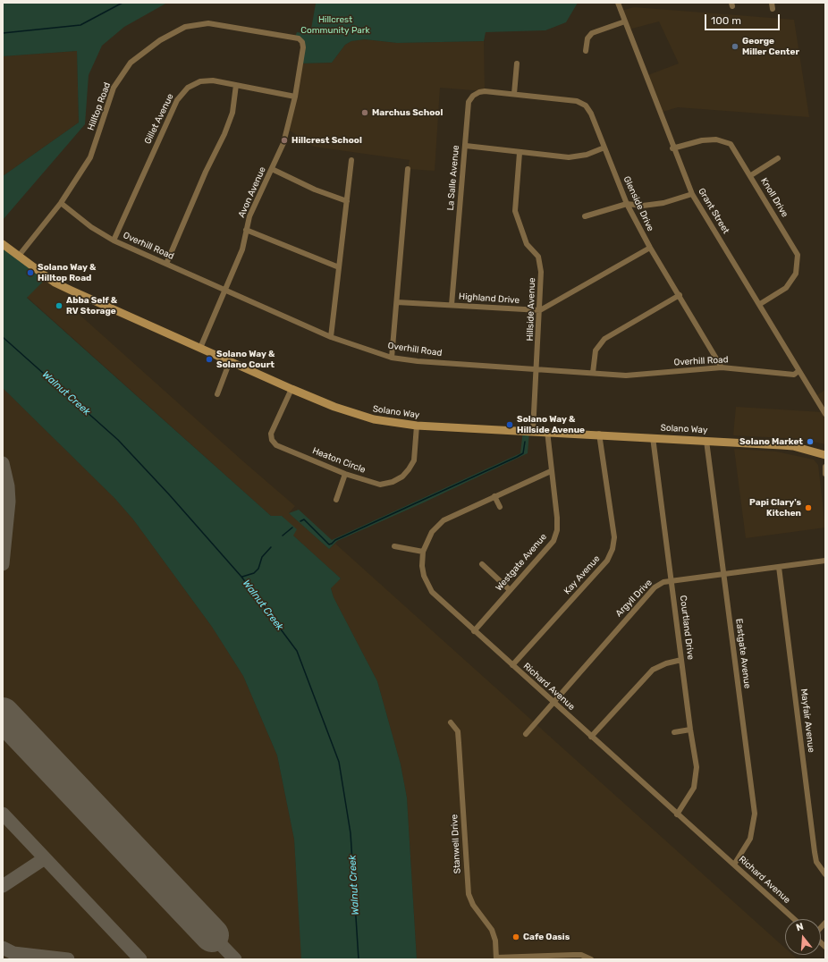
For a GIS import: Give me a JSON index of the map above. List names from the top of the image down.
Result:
{
  "streets": {
    "street": [
      "Hilltop Road",
      "Gillet Avenue",
      "La Salle Avenue",
      "Avon Avenue",
      "Knoll Drive",
      "Glenside Drive",
      "Grant Street",
      "Overhill Road",
      "Highland Drive",
      "Hillside Avenue",
      "Solano Way",
      "Heaton Circle",
      "Westgate Avenue",
      "Kay Avenue",
      "Argyll Drive",
      "Courtland Drive",
      "Eastgate Avenue",
      "Richard Avenue",
      "Mayfair Avenue",
      "Stanwell Drive"
    ]
  },
  "crossings": [
    ["Hilltop Road", "Avon Avenue"],
    ["Hilltop Road", "Overhill Road"],
    ["Hilltop Road", "Solano Way"],
    ["Gillet Avenue", "Avon Avenue"],
    ["Gillet Avenue", "Overhill Road"],
    ["La Salle Avenue", "Glenside Drive"],
    ["La Salle Avenue", "Highland Drive"],
    ["Avon Avenue", "Overhill Road"],
    ["Avon Avenue", "Solano Way"],
    ["Knoll Drive", "Grant Street"],
    ["Glenside Drive", "Overhill Road"],
    ["Grant Street", "Overhill Road"],
    ["Overhill Road", "Hillside Avenue"],
    ["Highland Drive", "Hillside Avenue"],
    ["Hillside Avenue", "Solano Way"],
    ["Solano Way", "Heaton Circle"],
    ["Solano Way", "Westgate Avenue"],
    ["Solano Way", "Kay Avenue"],
    ["Solano Way", "Courtland Drive"],
    ["Solano Way", "Eastgate Avenue"],
    ["Westgate Avenue", "Richard Avenue"],
    ["Kay Avenue", "Richard Avenue"],
    ["Argyll Drive", "Courtland Drive"],
    ["Argyll Drive", "Eastgate Avenue"],
    ["Argyll Drive", "Richard Avenue"],
    ["Argyll Drive", "Mayfair Avenue"],
    ["Courtland Drive", "Richard Avenue"],
    ["Eastgate Avenue", "Richard Avenue"]
  ],
  "water": ["Walnut Creek"],
  "parks": ["Hillcrest Community Park"],
  "places": [
    "George Miller Center",
    "Marchus School",
    "Hillcrest School",
    "Solano Way & Hilltop Road",
    "Abba Self & RV Storage",
    "Solano Way & Solano Court",
    "Solano Way & Hillside Avenue",
    "Solano Market",
    "Papi Clary's Kitchen",
    "Cafe Oasis"
  ],
  "scale_bar": "100 m",
  "north": "top"
}
